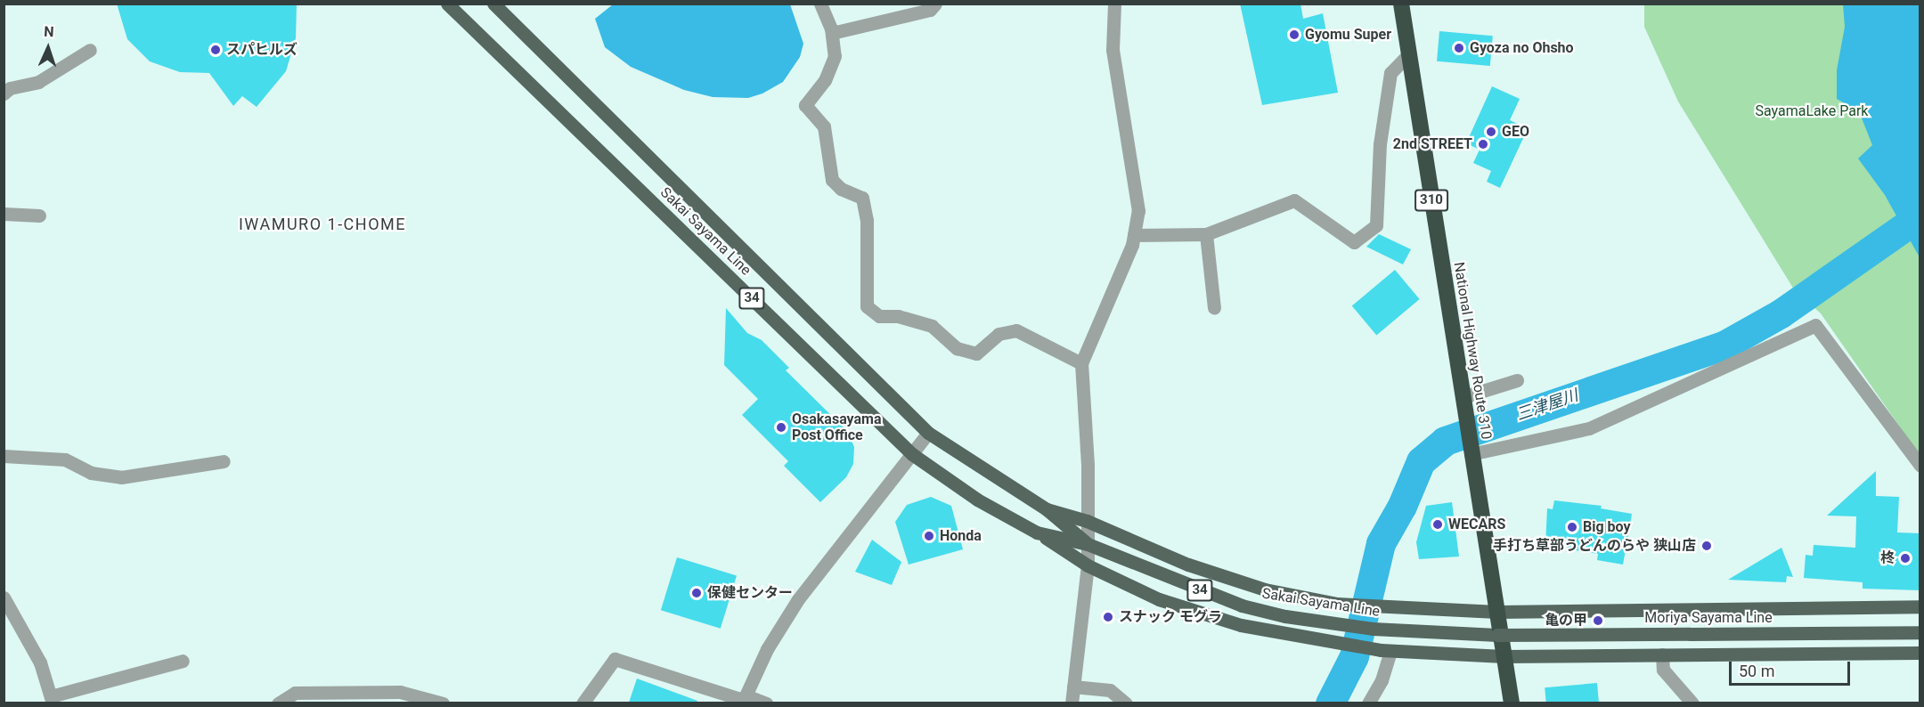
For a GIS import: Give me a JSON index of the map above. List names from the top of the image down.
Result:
{
  "streets": {
    "highway": ["310", "National Highway Route 310"],
    "main road": ["Sakai Sayama Line", "34", "Moriya Sayama Line"]
  },
  "crossings": [
    ["Sakai Sayama Line", "Moriya Sayama Line"]
  ],
  "districts": ["IWAMURO 1-CHOME"],
  "water": ["三津屋川"],
  "parks": ["SayamaLake Park"],
  "places": [
    "Gyomu Super",
    "Gyoza no Ohsho",
    "スパヒルズ",
    "GEO",
    "2nd STREET",
    "Osakasayama Post Office",
    "WECARS",
    "Big boy",
    "Honda",
    "手打ち草部うどんのらや 狭山店",
    "柊",
    "保健センター",
    "スナック モグラ",
    "亀の甲"
  ],
  "scale_bar": "50 m",
  "north": "top"
}
